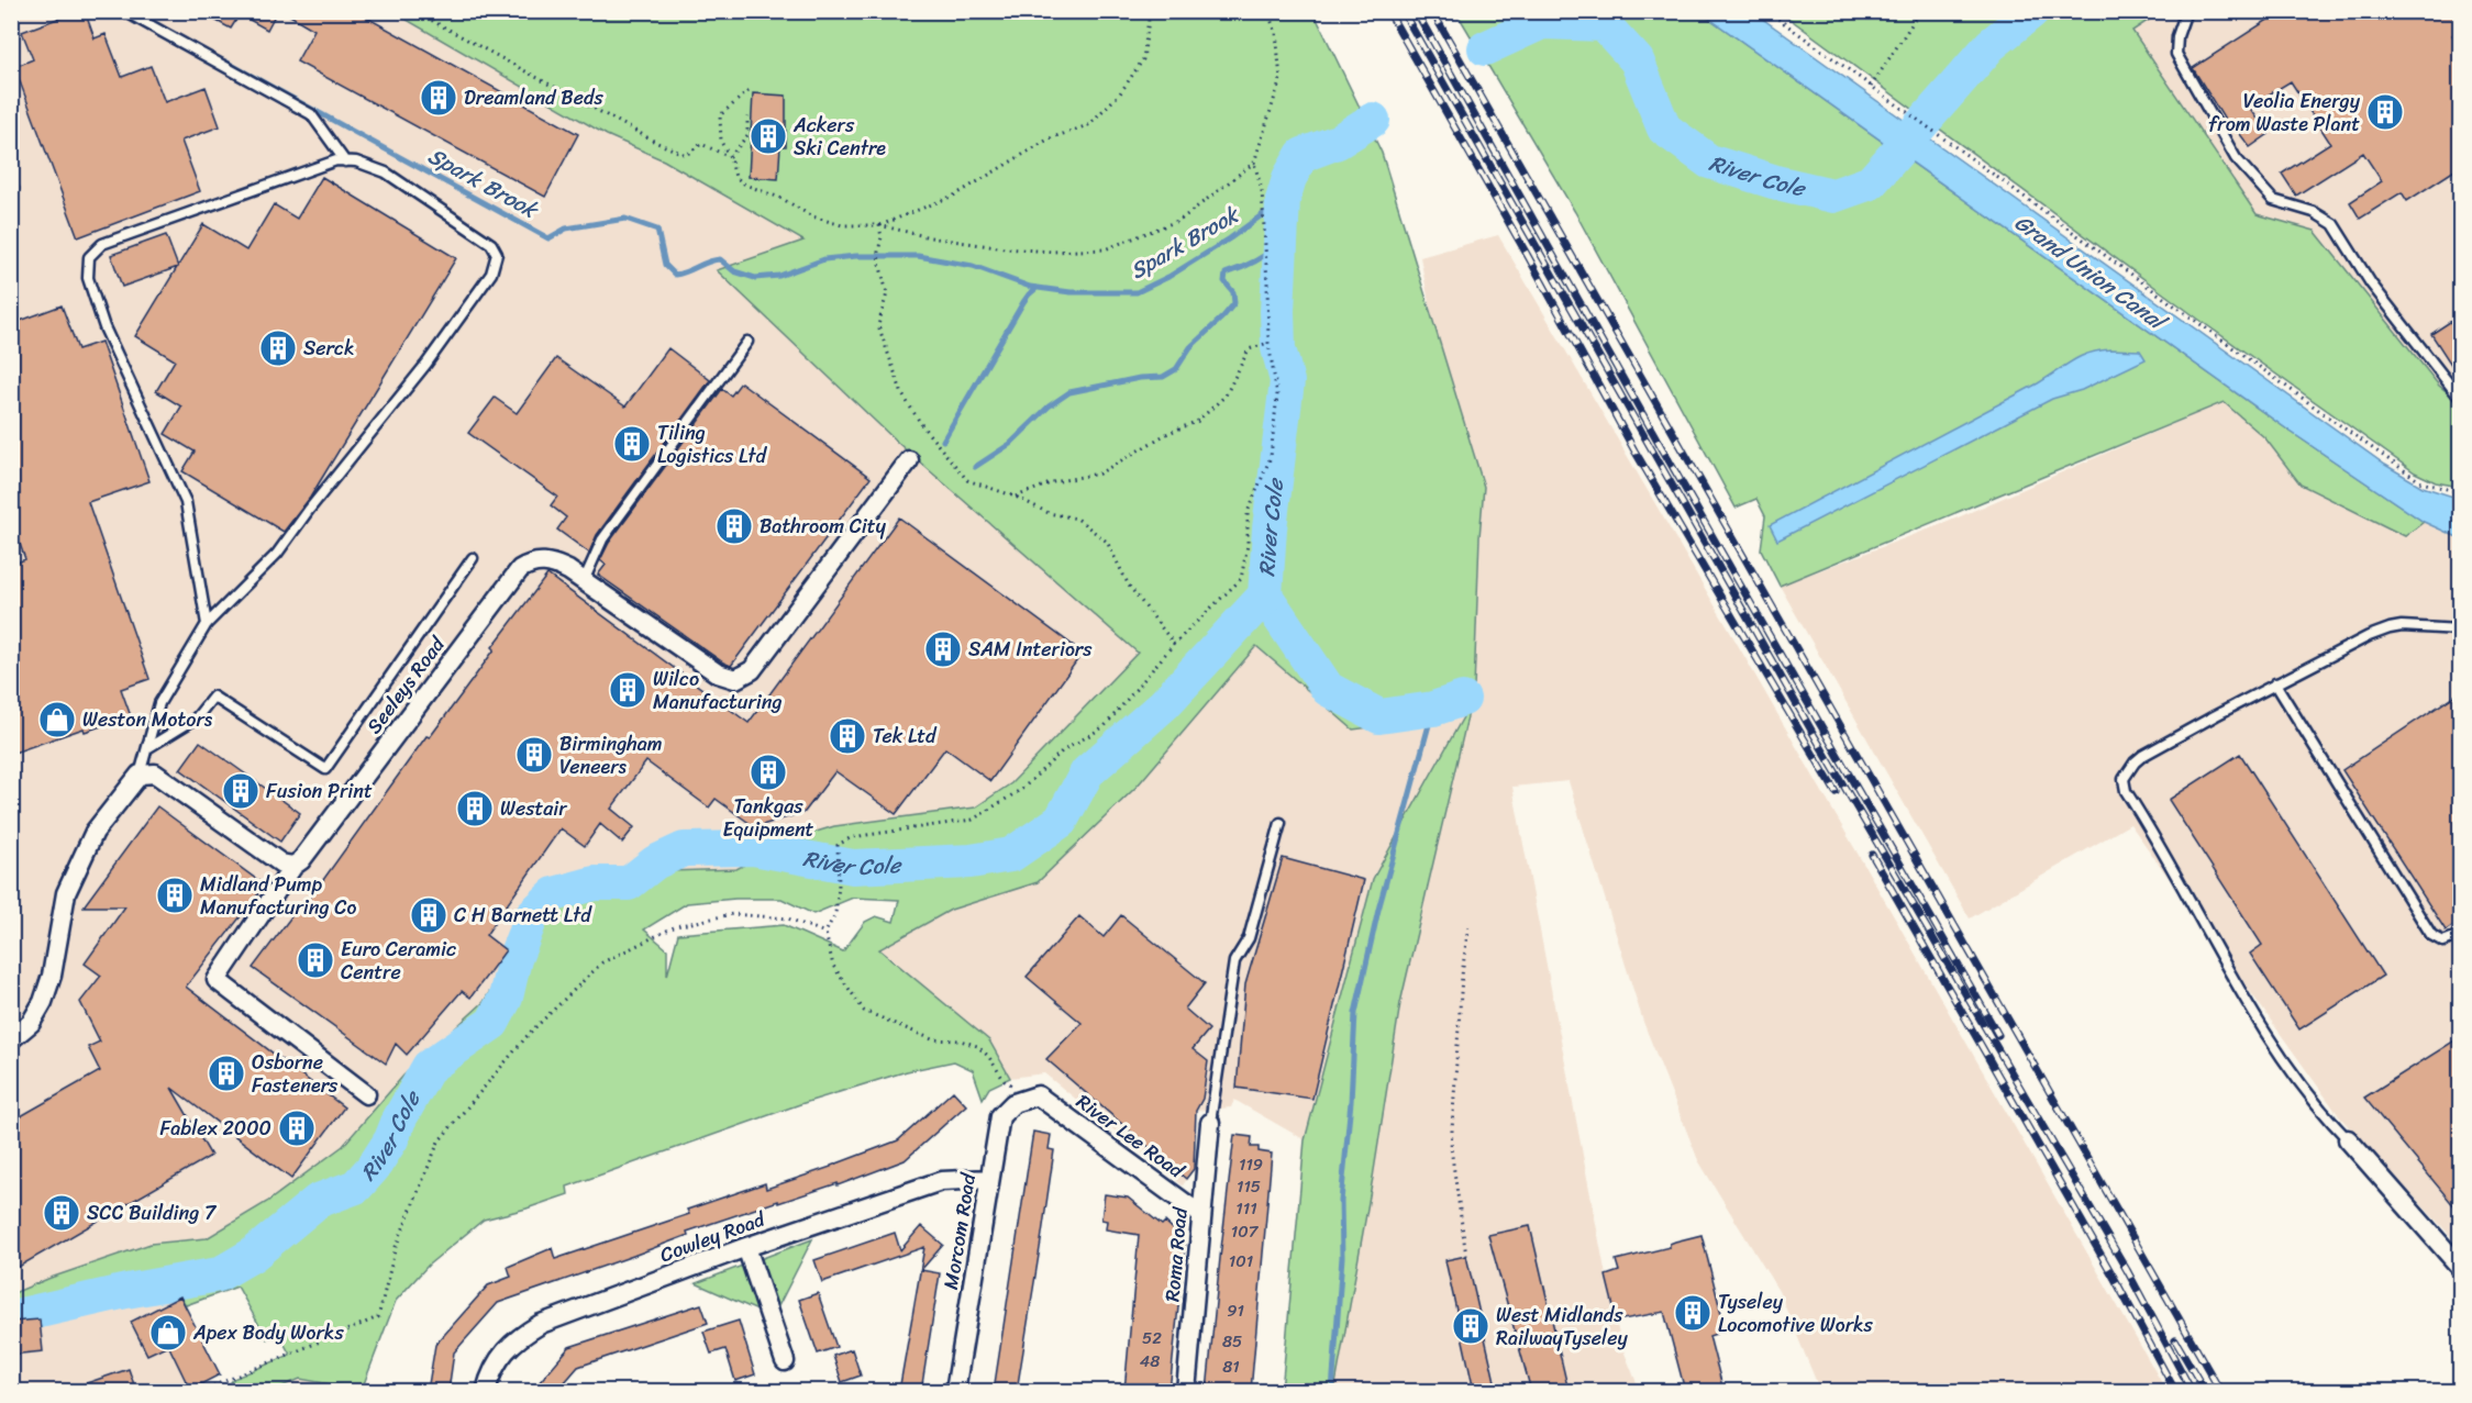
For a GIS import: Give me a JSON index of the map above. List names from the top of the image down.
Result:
{
  "streets": {
    "street": [
      "Seeleys Road",
      "River Lee Road",
      "Morcom Road",
      "Cowley Road",
      "Roma Road"
    ]
  },
  "crossings": [
    ["River Lee Road", "Morcom Road"],
    ["River Lee Road", "Roma Road"],
    ["Morcom Road", "Cowley Road"]
  ],
  "water": ["River Cole", "Spark Brook", "Grand Union Canal"],
  "places": {
    "building": [
      "Dreamland Beds",
      "Veolia Energy from Waste Plant",
      "Ackers Ski Centre",
      "Serck",
      "Tiling Logistics Ltd",
      "Bathroom City",
      "SAM Interiors",
      "Wilco Manufacturing",
      "Tek Ltd",
      "Birmingham Veneers",
      "Tankgas Equipment",
      "Fusion Print",
      "Westair",
      "Midland Pump Manufacturing Co",
      "C H Barnett Ltd",
      "Euro Ceramic Centre",
      "Osborne Fasteners",
      "Fablex 2000",
      "SCC Building 7",
      "Tyseley Locomotive Works",
      "West Midlands RailwayTyseley"
    ],
    "shop": ["Weston Motors", "Apex Body Works"]
  },
  "house_numbers": [
    "119",
    "115",
    "111",
    "107",
    "101",
    "91",
    "52",
    "85",
    "48",
    "81"
  ]
}
